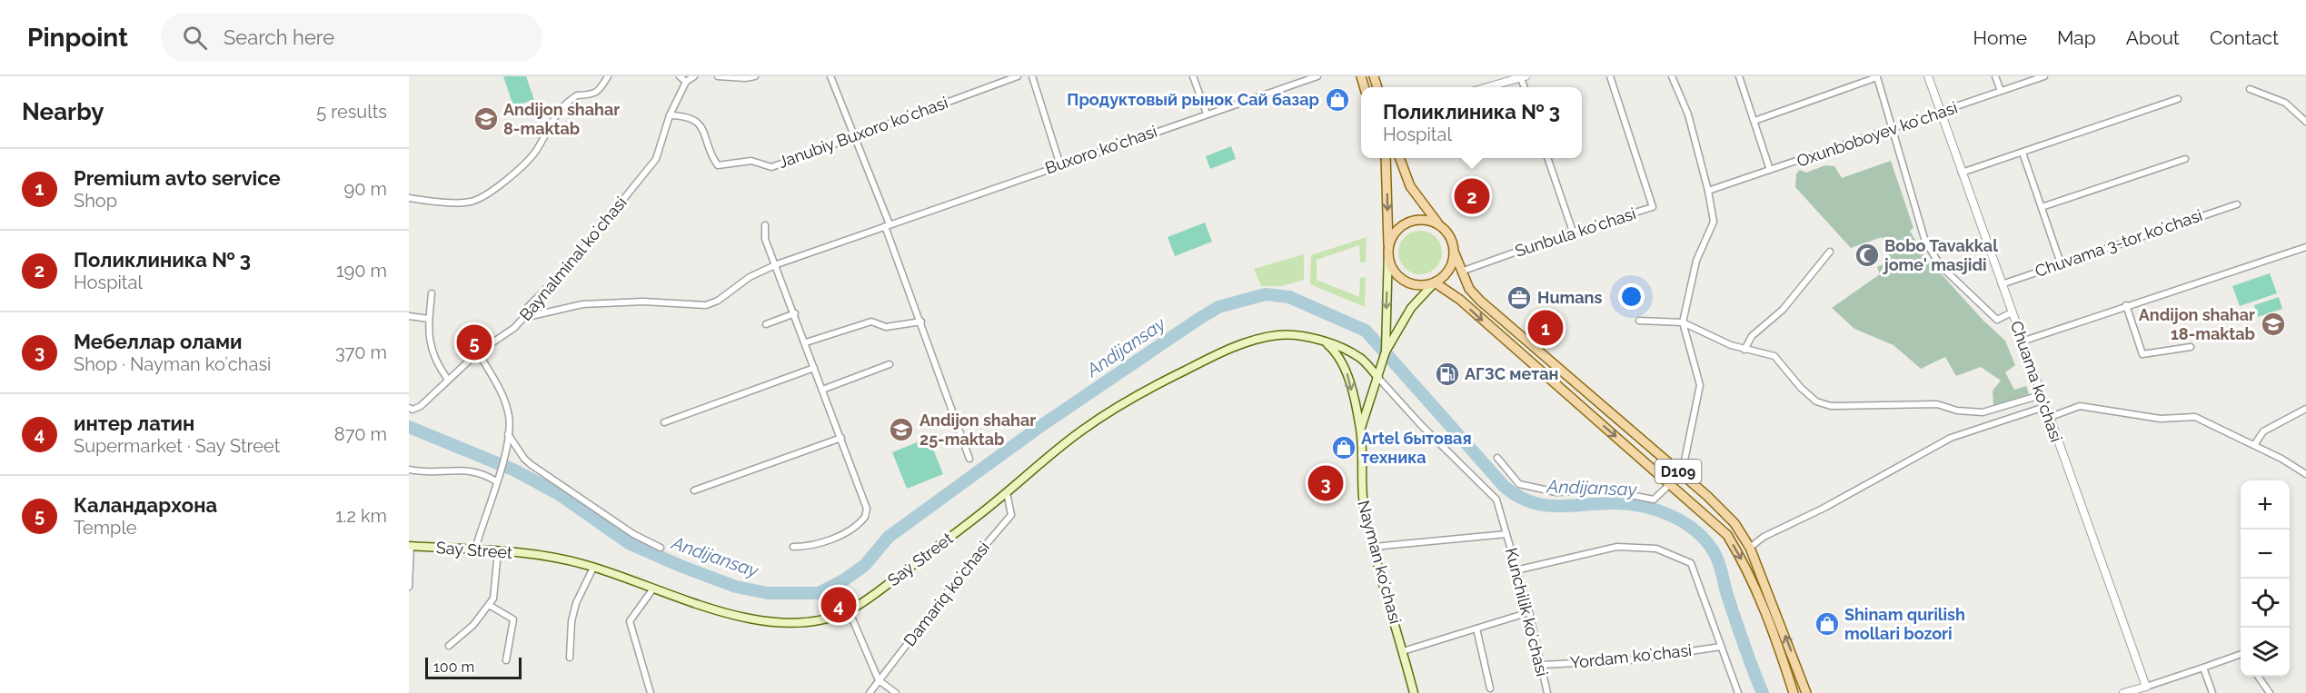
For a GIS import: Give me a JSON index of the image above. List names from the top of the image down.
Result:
{
  "streets": {
    "main road": ["D109", "Say Street", "Nayman koʻchasi"],
    "street": [
      "Janubiy Buxoro koʻchasi",
      "Oxunboboyev koʻchasi",
      "Buxoro koʻchasi",
      "Sunbula koʻchasi",
      "Chuvama 3-tor koʻchasi",
      "Baynalminal koʻchasi",
      "Chuama ko'chasi",
      "Damariq koʻchasi",
      "Kunchilik koʻchasi",
      "Yordam koʻchasi"
    ]
  },
  "crossings": [
    ["Janubiy Buxoro koʻchasi", "Baynalminal koʻchasi"],
    ["Oxunboboyev koʻchasi", "Chuama ko'chasi"],
    ["Buxoro koʻchasi", "Baynalminal koʻchasi"],
    ["Sunbula koʻchasi", "D109"],
    ["Chuvama 3-tor koʻchasi", "Chuama ko'chasi"],
    ["Say Street", "Damariq koʻchasi"],
    ["Nayman koʻchasi", "Kunchilik koʻchasi"],
    ["Kunchilik koʻchasi", "Yordam koʻchasi"]
  ],
  "water": ["Andijansay"],
  "places": {
    "shop": ["Продуктовый рынок Сай базар", "Artel бытовая техника", "Shinam qurilish mollari bozori"],
    "school or university": ["Andijon shahar 8-maktab", "Andijon shahar 18-maktab", "Andijon shahar 25-maktab"],
    "mosque": ["Bobo Tavakkal jome' masjidi"],
    "office": ["Humans"],
    "fuel station": ["АГЗС метан"]
  },
  "scale_bar": "100 m",
  "page": {
    "header": "Pinpoint",
    "search": "Search here",
    "nav": [
      "Home",
      "Map",
      "About",
      "Contact"
    ],
    "heading": ["Nearby", "5 results"],
    "popup": ["Поликлиника № 3", "Hospital"],
    "list": [
      {
        "mark": "1",
        "name": "Premium avto service",
        "note": "Shop",
        "value": "90 m"
      },
      {
        "mark": "2",
        "name": "Поликлиника № 3",
        "note": "Hospital",
        "value": "190 m"
      },
      {
        "mark": "3",
        "name": "Мебеллар олами",
        "note": "Shop · Nayman koʻchasi",
        "value": "370 m"
      },
      {
        "mark": "4",
        "name": "интер латин",
        "note": "Supermarket · Say Street",
        "value": "870 m"
      },
      {
        "mark": "5",
        "name": "Каландархона",
        "note": "Temple",
        "value": "1.2 km"
      }
    ],
    "pins": [
      "2",
      "1",
      "5",
      "3",
      "4"
    ],
    "map_buttons": ["+", "−"],
    "scale": "100 m"
  }
}
